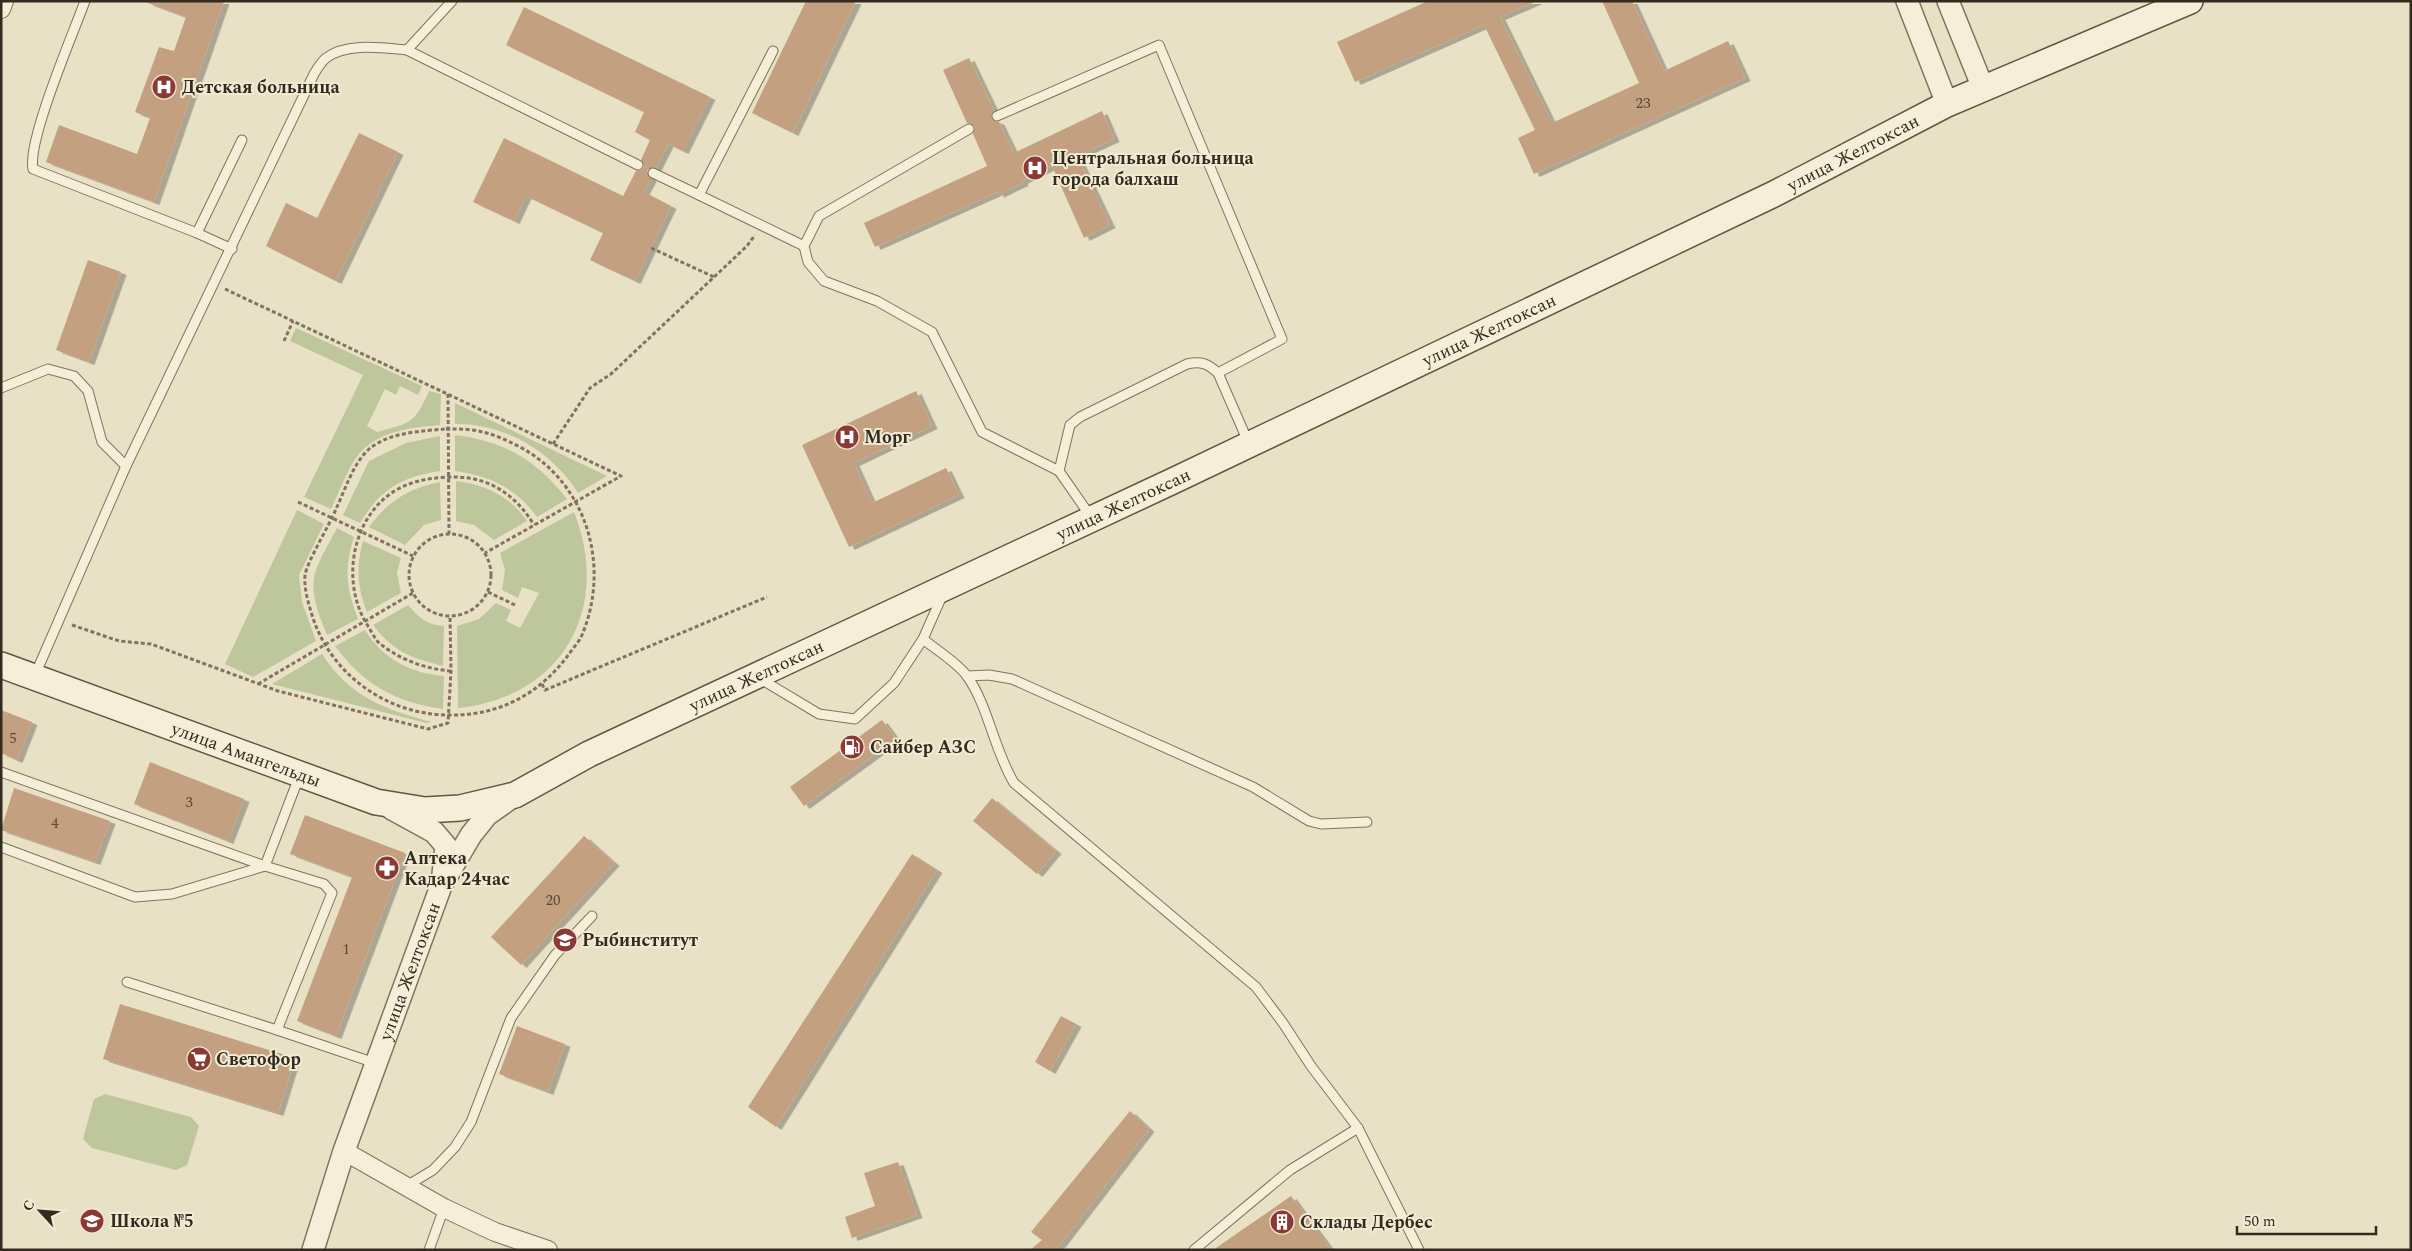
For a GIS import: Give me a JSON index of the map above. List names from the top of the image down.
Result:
{
  "streets": {
    "main road": ["улица Желтоксан", "улица Амангельды"]
  },
  "crossings": [
    ["улица Желтоксан", "улица Амангельды"]
  ],
  "places": {
    "hospital": ["Детская больница", "Центральная больница города балхаш", "Морг"],
    "fuel station": ["Сайбер АЗС"],
    "pharmacy": ["Аптека Кадар 24час"],
    "school or university": ["Рыбинститут", "Школа №5"],
    "supermarket": ["Светофор"],
    "building": ["Склады Дербес"]
  },
  "house_numbers": [
    "23",
    "5",
    "3",
    "4",
    "20",
    "1"
  ],
  "scale_bar": "50 m",
  "north": "top left"
}
